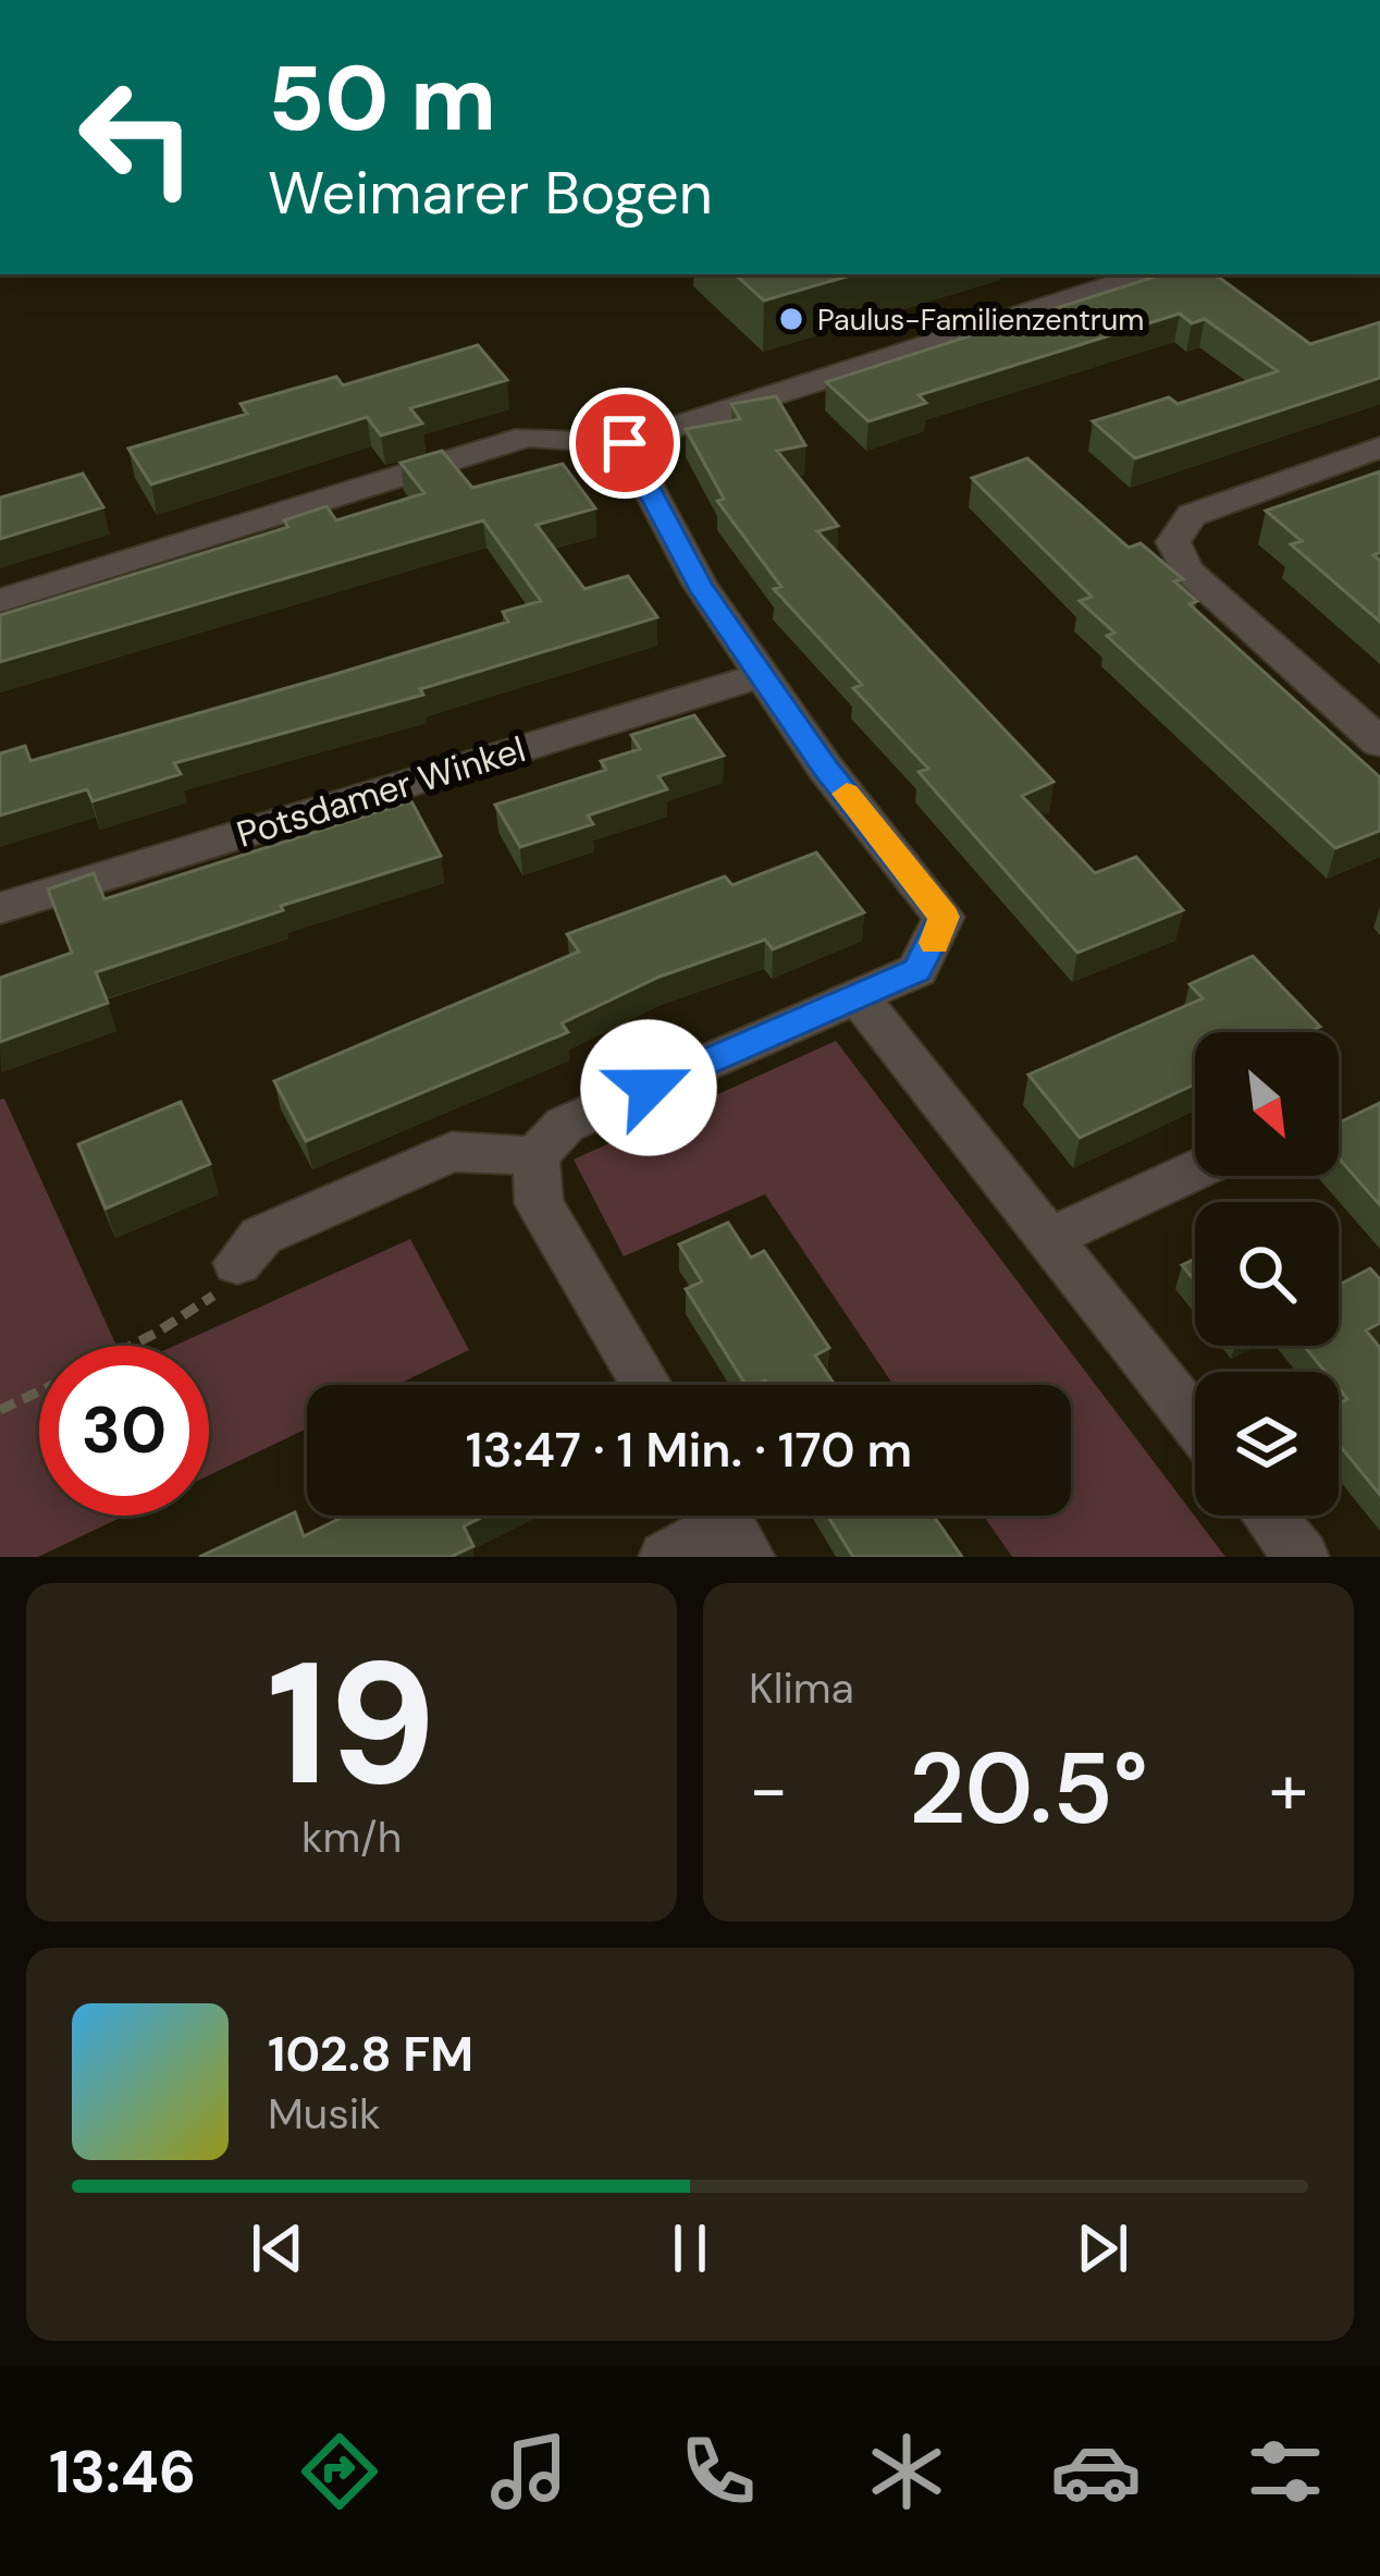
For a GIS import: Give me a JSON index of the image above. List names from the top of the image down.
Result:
{
  "streets": {
    "street": ["Potsdamer Winkel"]
  },
  "places": ["Paulus-Familienzentrum"],
  "north": "bottom right",
  "page": {
    "turn": ["50 m", "Weimarer Bogen"],
    "limit": "30",
    "trip": "13:47 · 1 Min. · 170 m",
    "tile": [
      ["19", "km/h"],
      "Klima"
    ],
    "heat": ["−", "20.5°", "+"],
    "song": ["102.8 FM", "Musik"],
    "tabs": "13:46"
  }
}
